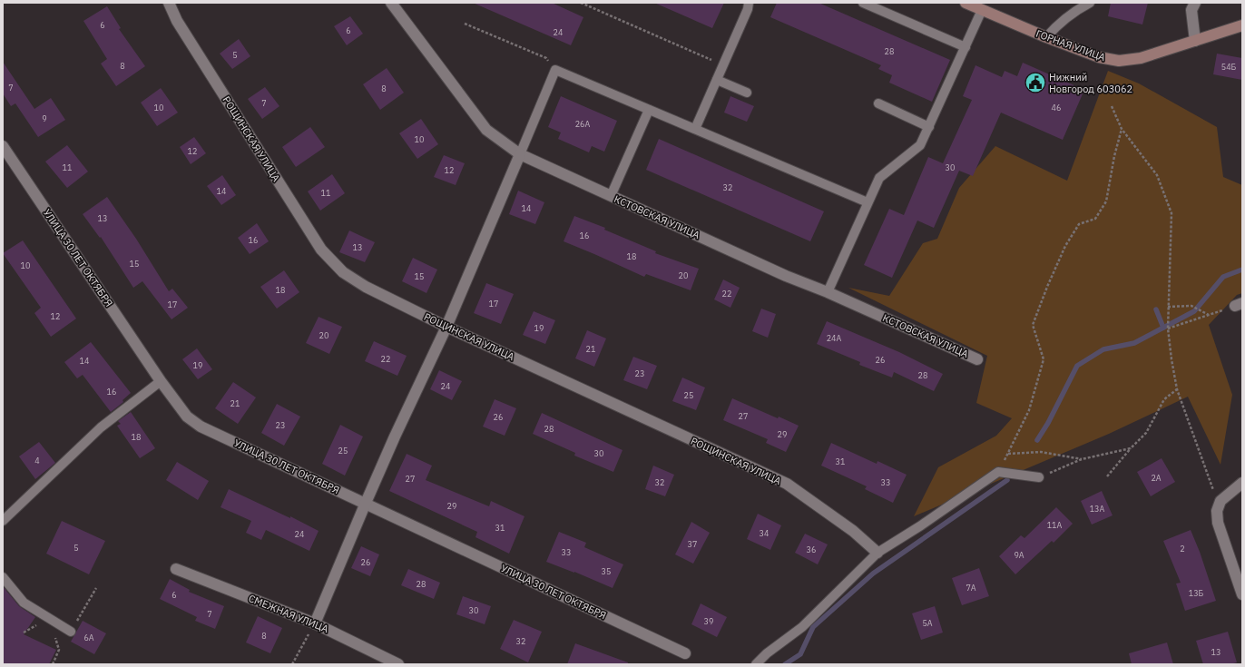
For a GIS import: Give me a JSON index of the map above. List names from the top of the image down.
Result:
{
  "streets": {
    "main road": ["ГОРНАЯ УЛИЦА"],
    "street": [
      "РОЩИНСКАЯ УЛИЦА",
      "КСТОВСКАЯ УЛИЦА",
      "УЛИЦА 30 ЛЕТ ОКТЯБРЯ",
      "СМЕЖНАЯ УЛИЦА"
    ]
  },
  "places": {
    "public building": ["Нижний Новгород 603062"]
  },
  "house_numbers": [
    "6",
    "6",
    "24",
    "28",
    "5",
    "8",
    "54Б",
    "7",
    "8",
    "7",
    "10",
    "46",
    "9",
    "26А",
    "10",
    "12",
    "11",
    "30",
    "12",
    "32",
    "14",
    "11",
    "14",
    "13",
    "16",
    "16",
    "13",
    "18",
    "15",
    "10",
    "20",
    "15",
    "18",
    "22",
    "17",
    "17",
    "12",
    "19",
    "20",
    "24А",
    "21",
    "22",
    "26",
    "14",
    "19",
    "23",
    "28",
    "24",
    "16",
    "25",
    "21",
    "27",
    "26",
    "23",
    "28",
    "29",
    "18",
    "25",
    "30",
    "4",
    "31",
    "2А",
    "27",
    "32",
    "33",
    "29",
    "13А",
    "11А",
    "31",
    "34",
    "24",
    "37",
    "5",
    "2",
    "36",
    "33",
    "9А",
    "26",
    "35",
    "28",
    "7А",
    "13Б",
    "6",
    "30",
    "7",
    "39",
    "5А",
    "8",
    "6А",
    "32",
    "13"
  ]
}
